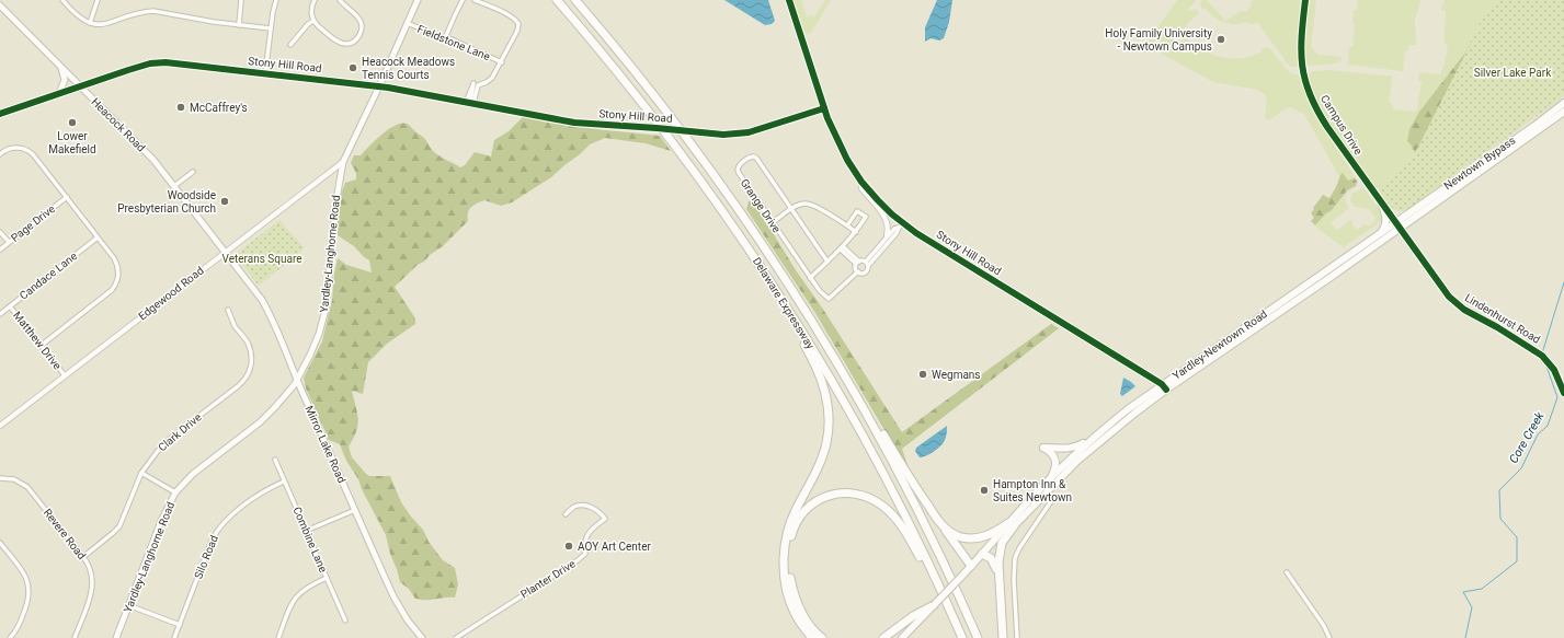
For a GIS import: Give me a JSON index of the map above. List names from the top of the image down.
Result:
{
  "streets": {
    "highway": ["Newtown Bypass", "Delaware Expressway", "Yardley-Newtown Road"],
    "main road": ["Heacock Road", "Yardley-Langhorne Road", "Mirror Lake Road"],
    "street": [
      "Fieldstone Lane",
      "Stony Hill Road",
      "Campus Drive",
      "Grange Drive",
      "Page Drive",
      "Candace Lane",
      "Edgewood Road",
      "Lindenhurst Road",
      "Matthew Drive",
      "Clark Drive",
      "Revere Road",
      "Combine Lane",
      "Silo Road",
      "Planter Drive"
    ]
  },
  "crossings": [
    ["Fieldstone Lane", "Yardley-Langhorne Road"],
    ["Stony Hill Road", "Heacock Road"],
    ["Stony Hill Road", "Yardley-Langhorne Road"],
    ["Stony Hill Road", "Yardley-Newtown Road"],
    ["Heacock Road", "Edgewood Road"],
    ["Heacock Road", "Mirror Lake Road"],
    ["Campus Drive", "Newtown Bypass"],
    ["Campus Drive", "Lindenhurst Road"],
    ["Campus Drive", "Yardley-Newtown Road"],
    ["Newtown Bypass", "Lindenhurst Road"],
    ["Newtown Bypass", "Yardley-Newtown Road"],
    ["Yardley-Langhorne Road", "Edgewood Road"],
    ["Yardley-Langhorne Road", "Mirror Lake Road"],
    ["Candace Lane", "Matthew Drive"],
    ["Edgewood Road", "Matthew Drive"],
    ["Edgewood Road", "Mirror Lake Road"],
    ["Lindenhurst Road", "Yardley-Newtown Road"],
    ["Clark Drive", "Revere Road"],
    ["Combine Lane", "Silo Road"]
  ],
  "water": ["Core Creek"],
  "parks": ["Silver Lake Park", "Veterans Square"],
  "places": [
    "Holy Family University - Newtown Campus",
    "Heacock Meadows Tennis Courts",
    "McCaffrey's",
    "Lower Makefield",
    "Woodside Presbyterian Church",
    "Wegmans",
    "Hampton Inn & Suites Newtown",
    "AOY Art Center"
  ]
}
